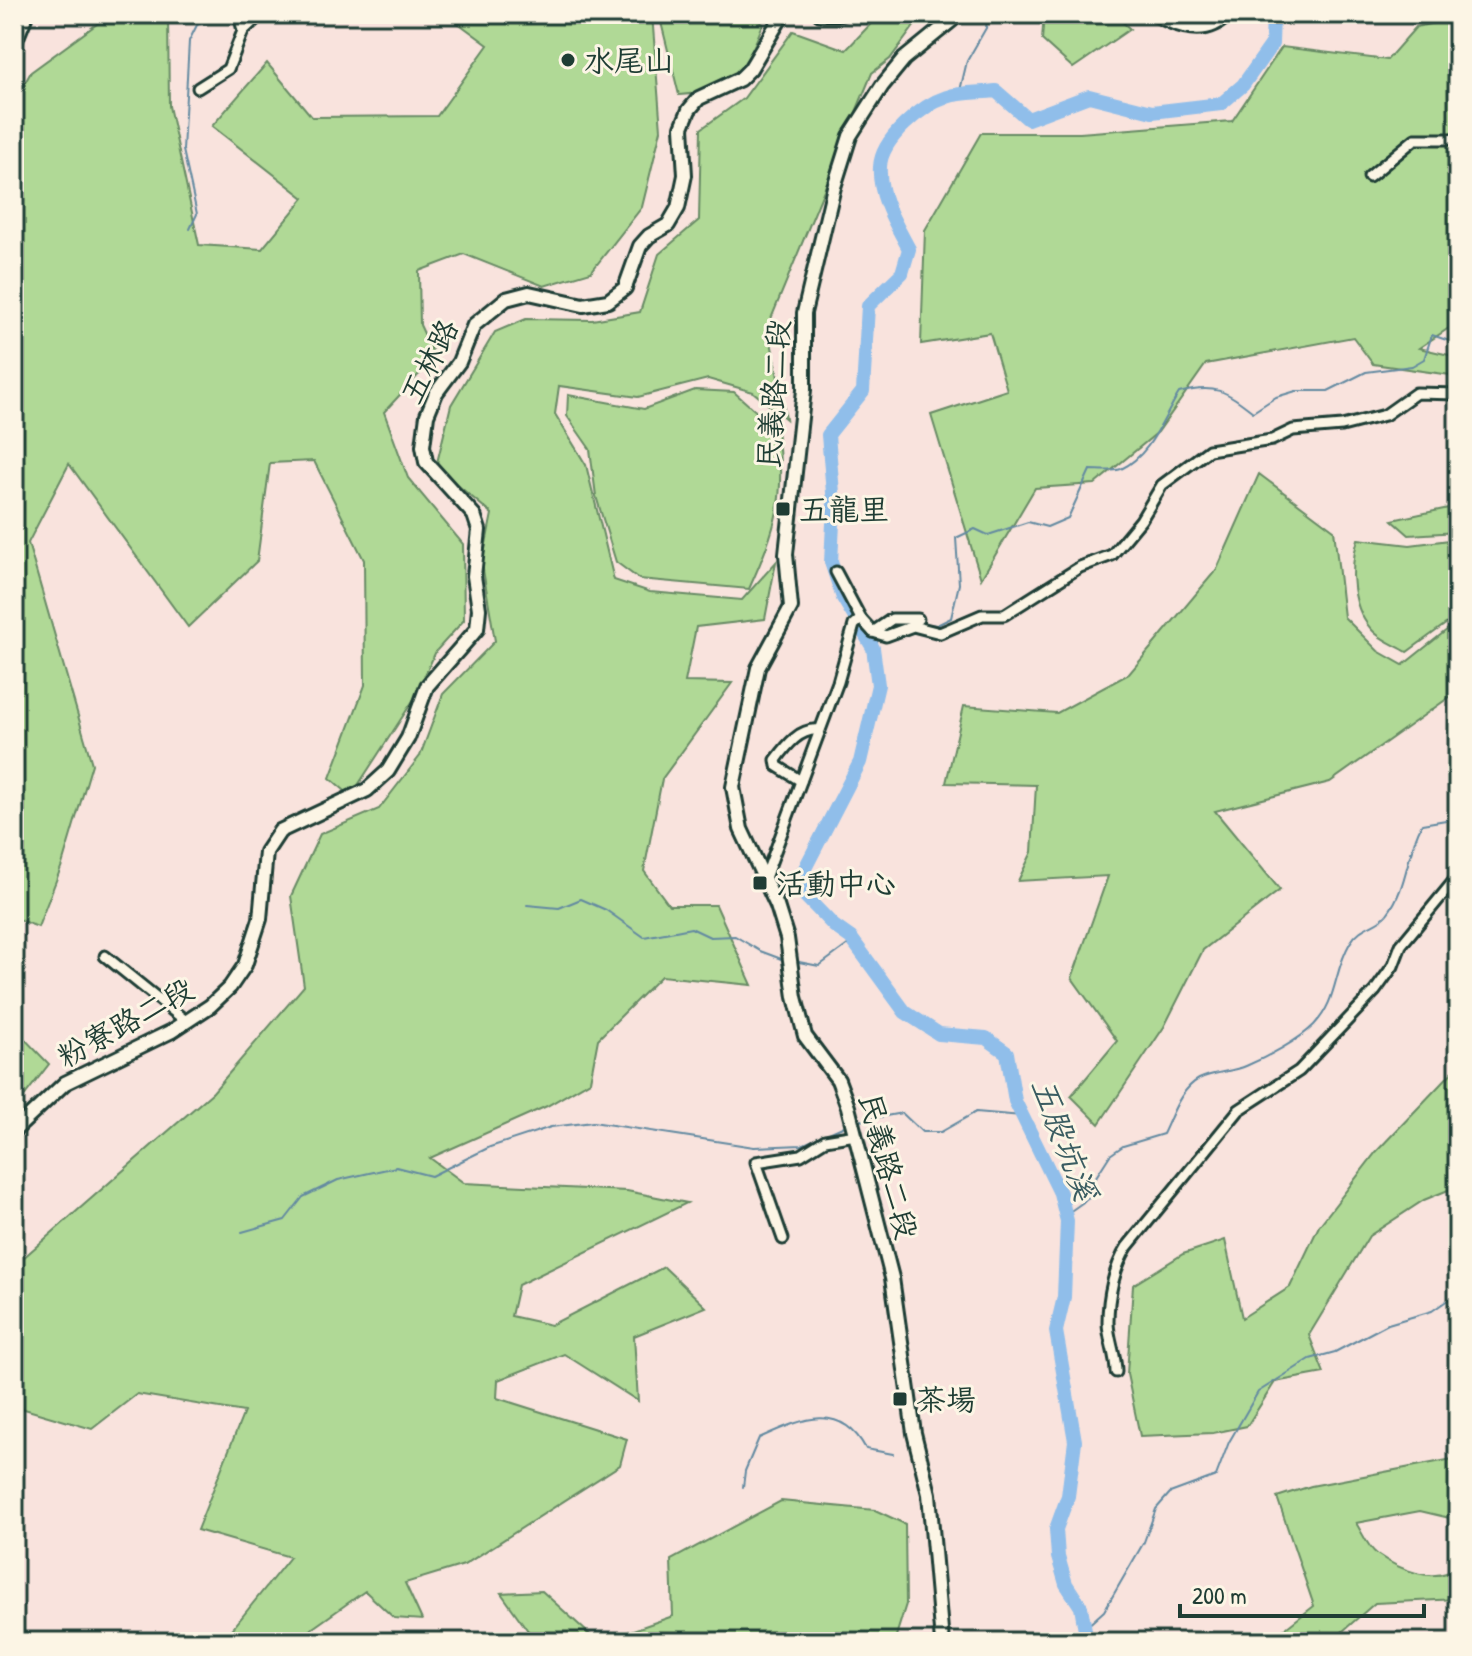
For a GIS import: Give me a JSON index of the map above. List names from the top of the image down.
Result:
{
  "streets": {
    "main road": ["五林路", "民義路二段", "粉寮路二段"]
  },
  "crossings": [
    ["五林路", "粉寮路二段"]
  ],
  "water": ["五股坑溪"],
  "places": {
    "other": ["水尾山"],
    "transit": ["五龍里", "活動中心", "茶場"]
  },
  "scale_bar": "200 m"
}
